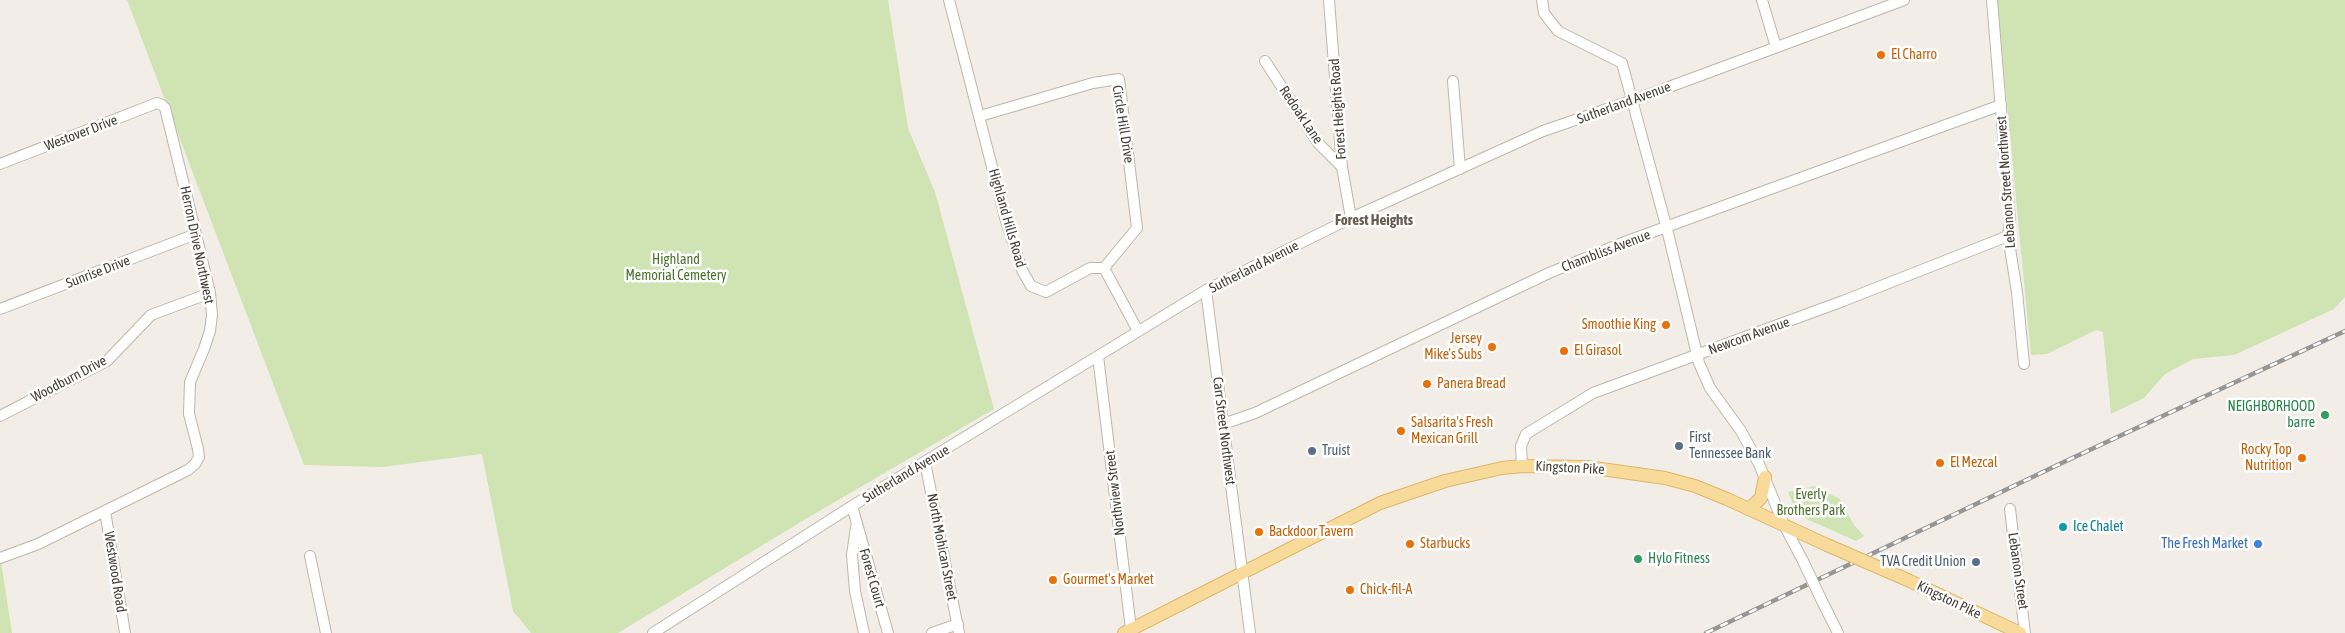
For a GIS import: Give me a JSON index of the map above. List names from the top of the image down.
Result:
{
  "streets": {
    "main road": ["Kingston Pike"],
    "street": [
      "Sutherland Avenue",
      "Forest Heights Road",
      "Redoak Lane",
      "Circle Hill Drive",
      "Westover Drive",
      "Lebanon Street Northwest",
      "Highland Hills Road",
      "Herron Drive Northwest",
      "Chambliss Avenue",
      "Sunrise Drive",
      "Newcom Avenue",
      "Woodburn Drive",
      "Carr Street Northwest",
      "Northview Street",
      "North Mohican Street",
      "Lebanon Street",
      "Westwood Road",
      "Forest Court"
    ]
  },
  "crossings": [
    ["Sutherland Avenue", "Forest Heights Road"],
    ["Sutherland Avenue", "Carr Street Northwest"],
    ["Sutherland Avenue", "Northview Street"],
    ["Sutherland Avenue", "North Mohican Street"],
    ["Sutherland Avenue", "Forest Court"],
    ["Forest Heights Road", "Redoak Lane"],
    ["Circle Hill Drive", "Highland Hills Road"],
    ["Westover Drive", "Herron Drive Northwest"],
    ["Lebanon Street Northwest", "Chambliss Avenue"],
    ["Lebanon Street Northwest", "Newcom Avenue"],
    ["Herron Drive Northwest", "Sunrise Drive"],
    ["Herron Drive Northwest", "Woodburn Drive"],
    ["Herron Drive Northwest", "Westwood Road"],
    ["Chambliss Avenue", "Carr Street Northwest"],
    ["Newcom Avenue", "Kingston Pike"],
    ["Carr Street Northwest", "Kingston Pike"],
    ["Kingston Pike", "Northview Street"]
  ],
  "districts": ["Forest Heights"],
  "parks": ["Highland Memorial Cemetery", "Everly Brothers Park"],
  "places": [
    "El Charro",
    "Smoothie King",
    "Jersey Mike's Subs",
    "El Girasol",
    "Panera Bread",
    "NEIGHBORHOOD barre",
    "Salsarita's Fresh Mexican Grill",
    "First Tennessee Bank",
    "Truist",
    "Rocky Top Nutrition",
    "El Mezcal",
    "Ice Chalet",
    "Backdoor Tavern",
    "Starbucks",
    "The Fresh Market",
    "Hylo Fitness",
    "TVA Credit Union",
    "Gourmet's Market",
    "Chick-fil-A"
  ]
}
